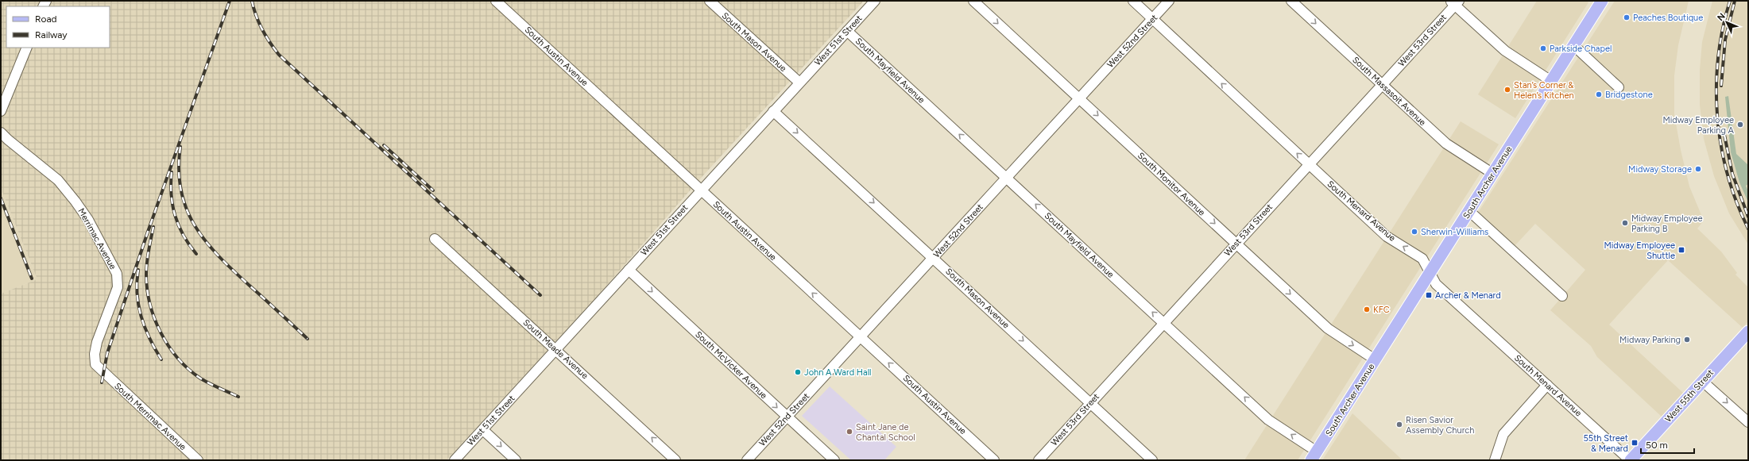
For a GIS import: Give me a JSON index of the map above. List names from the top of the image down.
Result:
{
  "streets": {
    "main road": ["South Archer Avenue", "West 55th Street"],
    "street": [
      "West 51st Street",
      "West 53rd Street",
      "West 52nd Street",
      "South Mason Avenue",
      "South Austin Avenue",
      "South Mayfield Avenue",
      "South Massasoit Avenue",
      "South Monitor Avenue",
      "South Menard Avenue",
      "Merrimac Avenue",
      "South Meade Avenue",
      "South McVicker Avenue",
      "South Merrimac Avenue"
    ]
  },
  "crossings": [
    ["West 51st Street", "South Mason Avenue"],
    ["West 51st Street", "South Austin Avenue"],
    ["West 51st Street", "South Mayfield Avenue"],
    ["West 51st Street", "South Meade Avenue"],
    ["West 51st Street", "South McVicker Avenue"],
    ["West 53rd Street", "South Mason Avenue"],
    ["West 53rd Street", "South Mayfield Avenue"],
    ["West 53rd Street", "South Massasoit Avenue"],
    ["West 53rd Street", "South Monitor Avenue"],
    ["West 53rd Street", "South Menard Avenue"],
    ["West 52nd Street", "South Mason Avenue"],
    ["West 52nd Street", "South Austin Avenue"],
    ["West 52nd Street", "South Mayfield Avenue"],
    ["West 52nd Street", "South Monitor Avenue"],
    ["West 52nd Street", "South Menard Avenue"],
    ["West 52nd Street", "South McVicker Avenue"],
    ["South Mayfield Avenue", "South Archer Avenue"],
    ["South Massasoit Avenue", "South Archer Avenue"],
    ["South Archer Avenue", "South Monitor Avenue"],
    ["South Archer Avenue", "South Menard Avenue"],
    ["South Menard Avenue", "West 55th Street"],
    ["Merrimac Avenue", "South Merrimac Avenue"]
  ],
  "one_way": [
    "South Mason Avenue",
    "South Austin Avenue",
    "South Mayfield Avenue",
    "South Massasoit Avenue",
    "South Monitor Avenue",
    "South Menard Avenue",
    "South Meade Avenue",
    "South McVicker Avenue"
  ],
  "places": {
    "other": [
      "Peaches Boutique",
      "Parkside Chapel",
      "Stan’s Corner & Helen’s Kitchen",
      "Bridgestone",
      "Midway Employee Parking A",
      "Midway Storage",
      "Midway Employee Parking B",
      "Sherwin-Williams",
      "KFC",
      "Midway Parking",
      "John A Ward Hall",
      "Risen Savior Assembly Church",
      "Saint Jane de Chantal School"
    ],
    "transit": ["Midway Employee Shuttle", "Archer & Menard", "55th Street & Menard"]
  },
  "legend": ["Road", "Railway"],
  "scale_bar": "50 m",
  "north": "top left"
}
